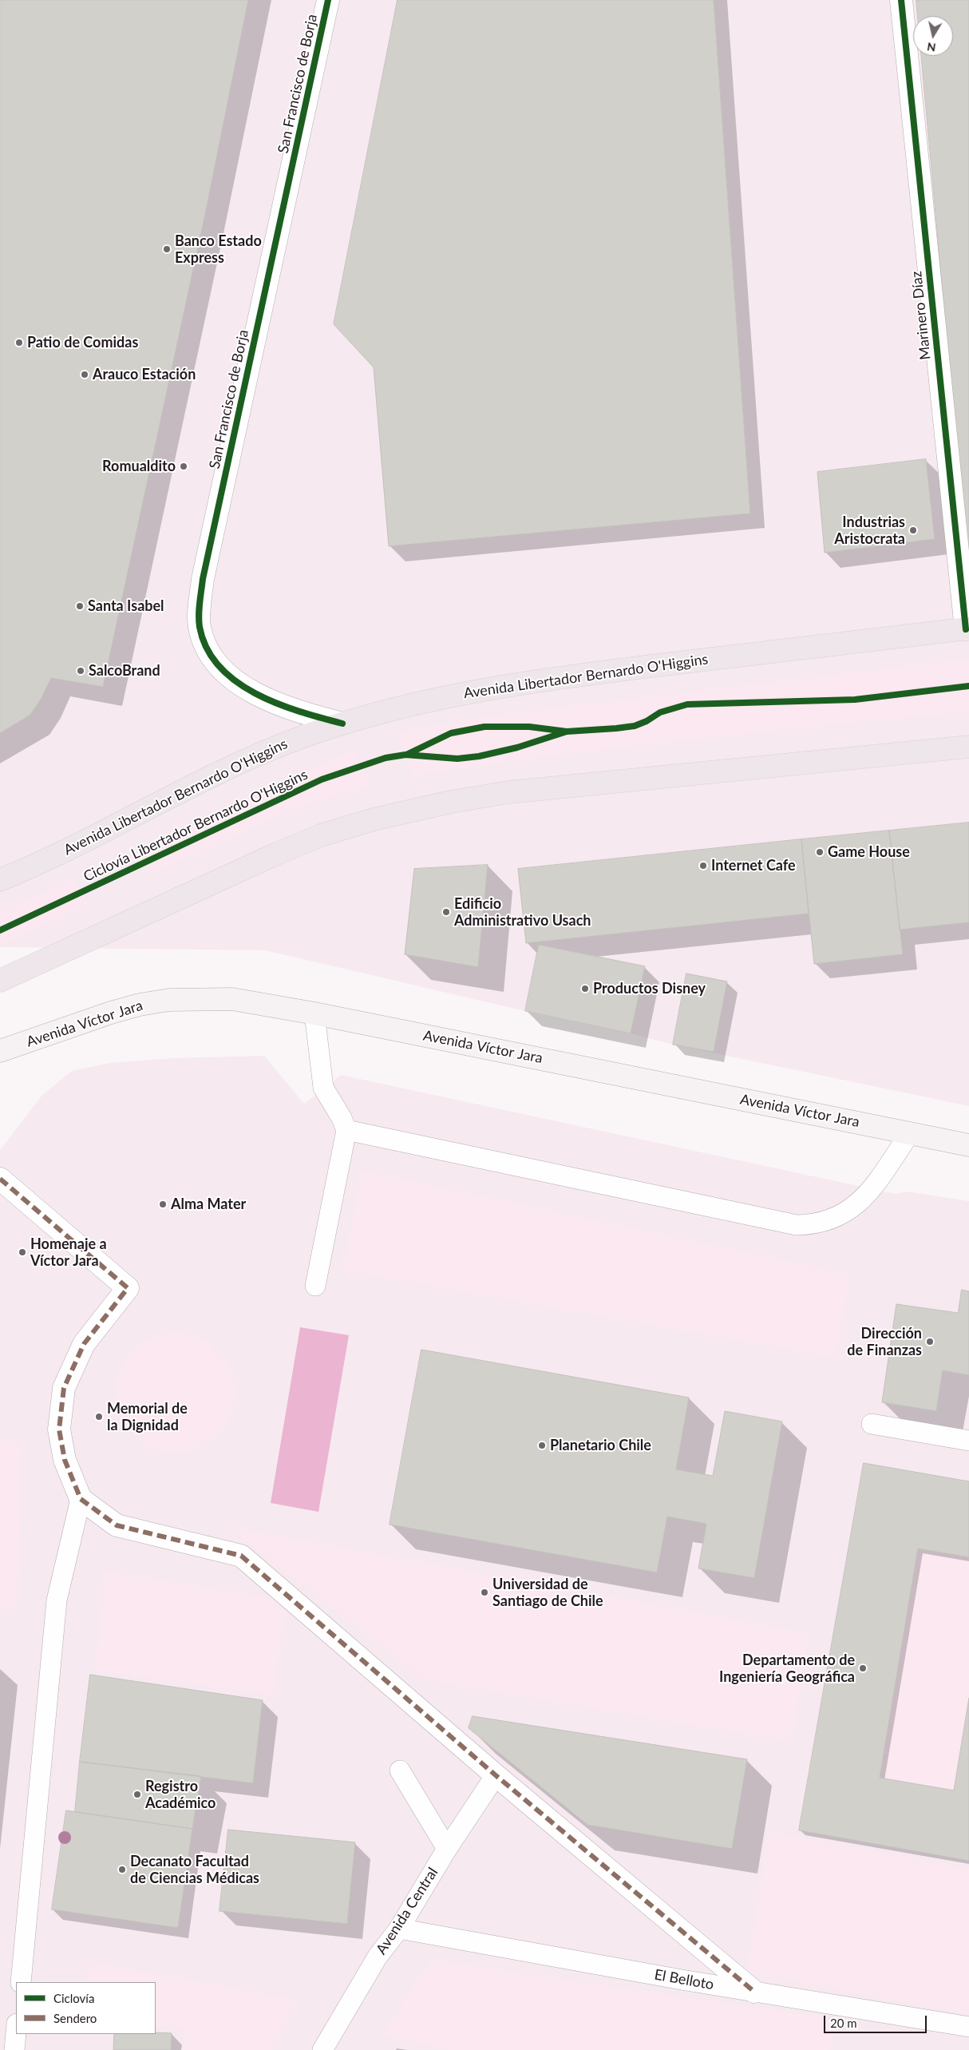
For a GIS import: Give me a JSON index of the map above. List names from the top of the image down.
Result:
{
  "streets": {
    "main road": ["Avenida Libertador Bernardo O'Higgins", "Avenida Víctor Jara"],
    "street": ["San Francisco de Borja", "Marinero Díaz"],
    "lane": ["Avenida Central", "El Belloto"],
    "cycle path": ["Ciclovía Libertador Bernardo O'Higgins"]
  },
  "crossings": [
    ["San Francisco de Borja", "Avenida Libertador Bernardo O'Higgins"],
    ["Marinero Díaz", "Avenida Libertador Bernardo O'Higgins"],
    ["Avenida Central", "El Belloto"]
  ],
  "places": [
    "Banco Estado Express",
    "Patio de Comidas",
    "Arauco Estación",
    "Romualdito",
    "Industrias Aristocrata",
    "Santa Isabel",
    "SalcoBrand",
    "Game House",
    "Internet Cafe",
    "Edificio Administrativo Usach",
    "Productos Disney",
    "Alma Mater",
    "Homenaje a Víctor Jara",
    "Dirección de Finanzas",
    "Memorial de la Dignidad",
    "Planetario Chile",
    "Universidad de Santiago de Chile",
    "Departamento de Ingeniería Geográfica",
    "Registro Académico",
    "Decanato Facultad de Ciencias Médicas"
  ],
  "legend": ["Ciclovía", "Sendero"],
  "scale_bar": "20 m",
  "north": "bottom"
}
